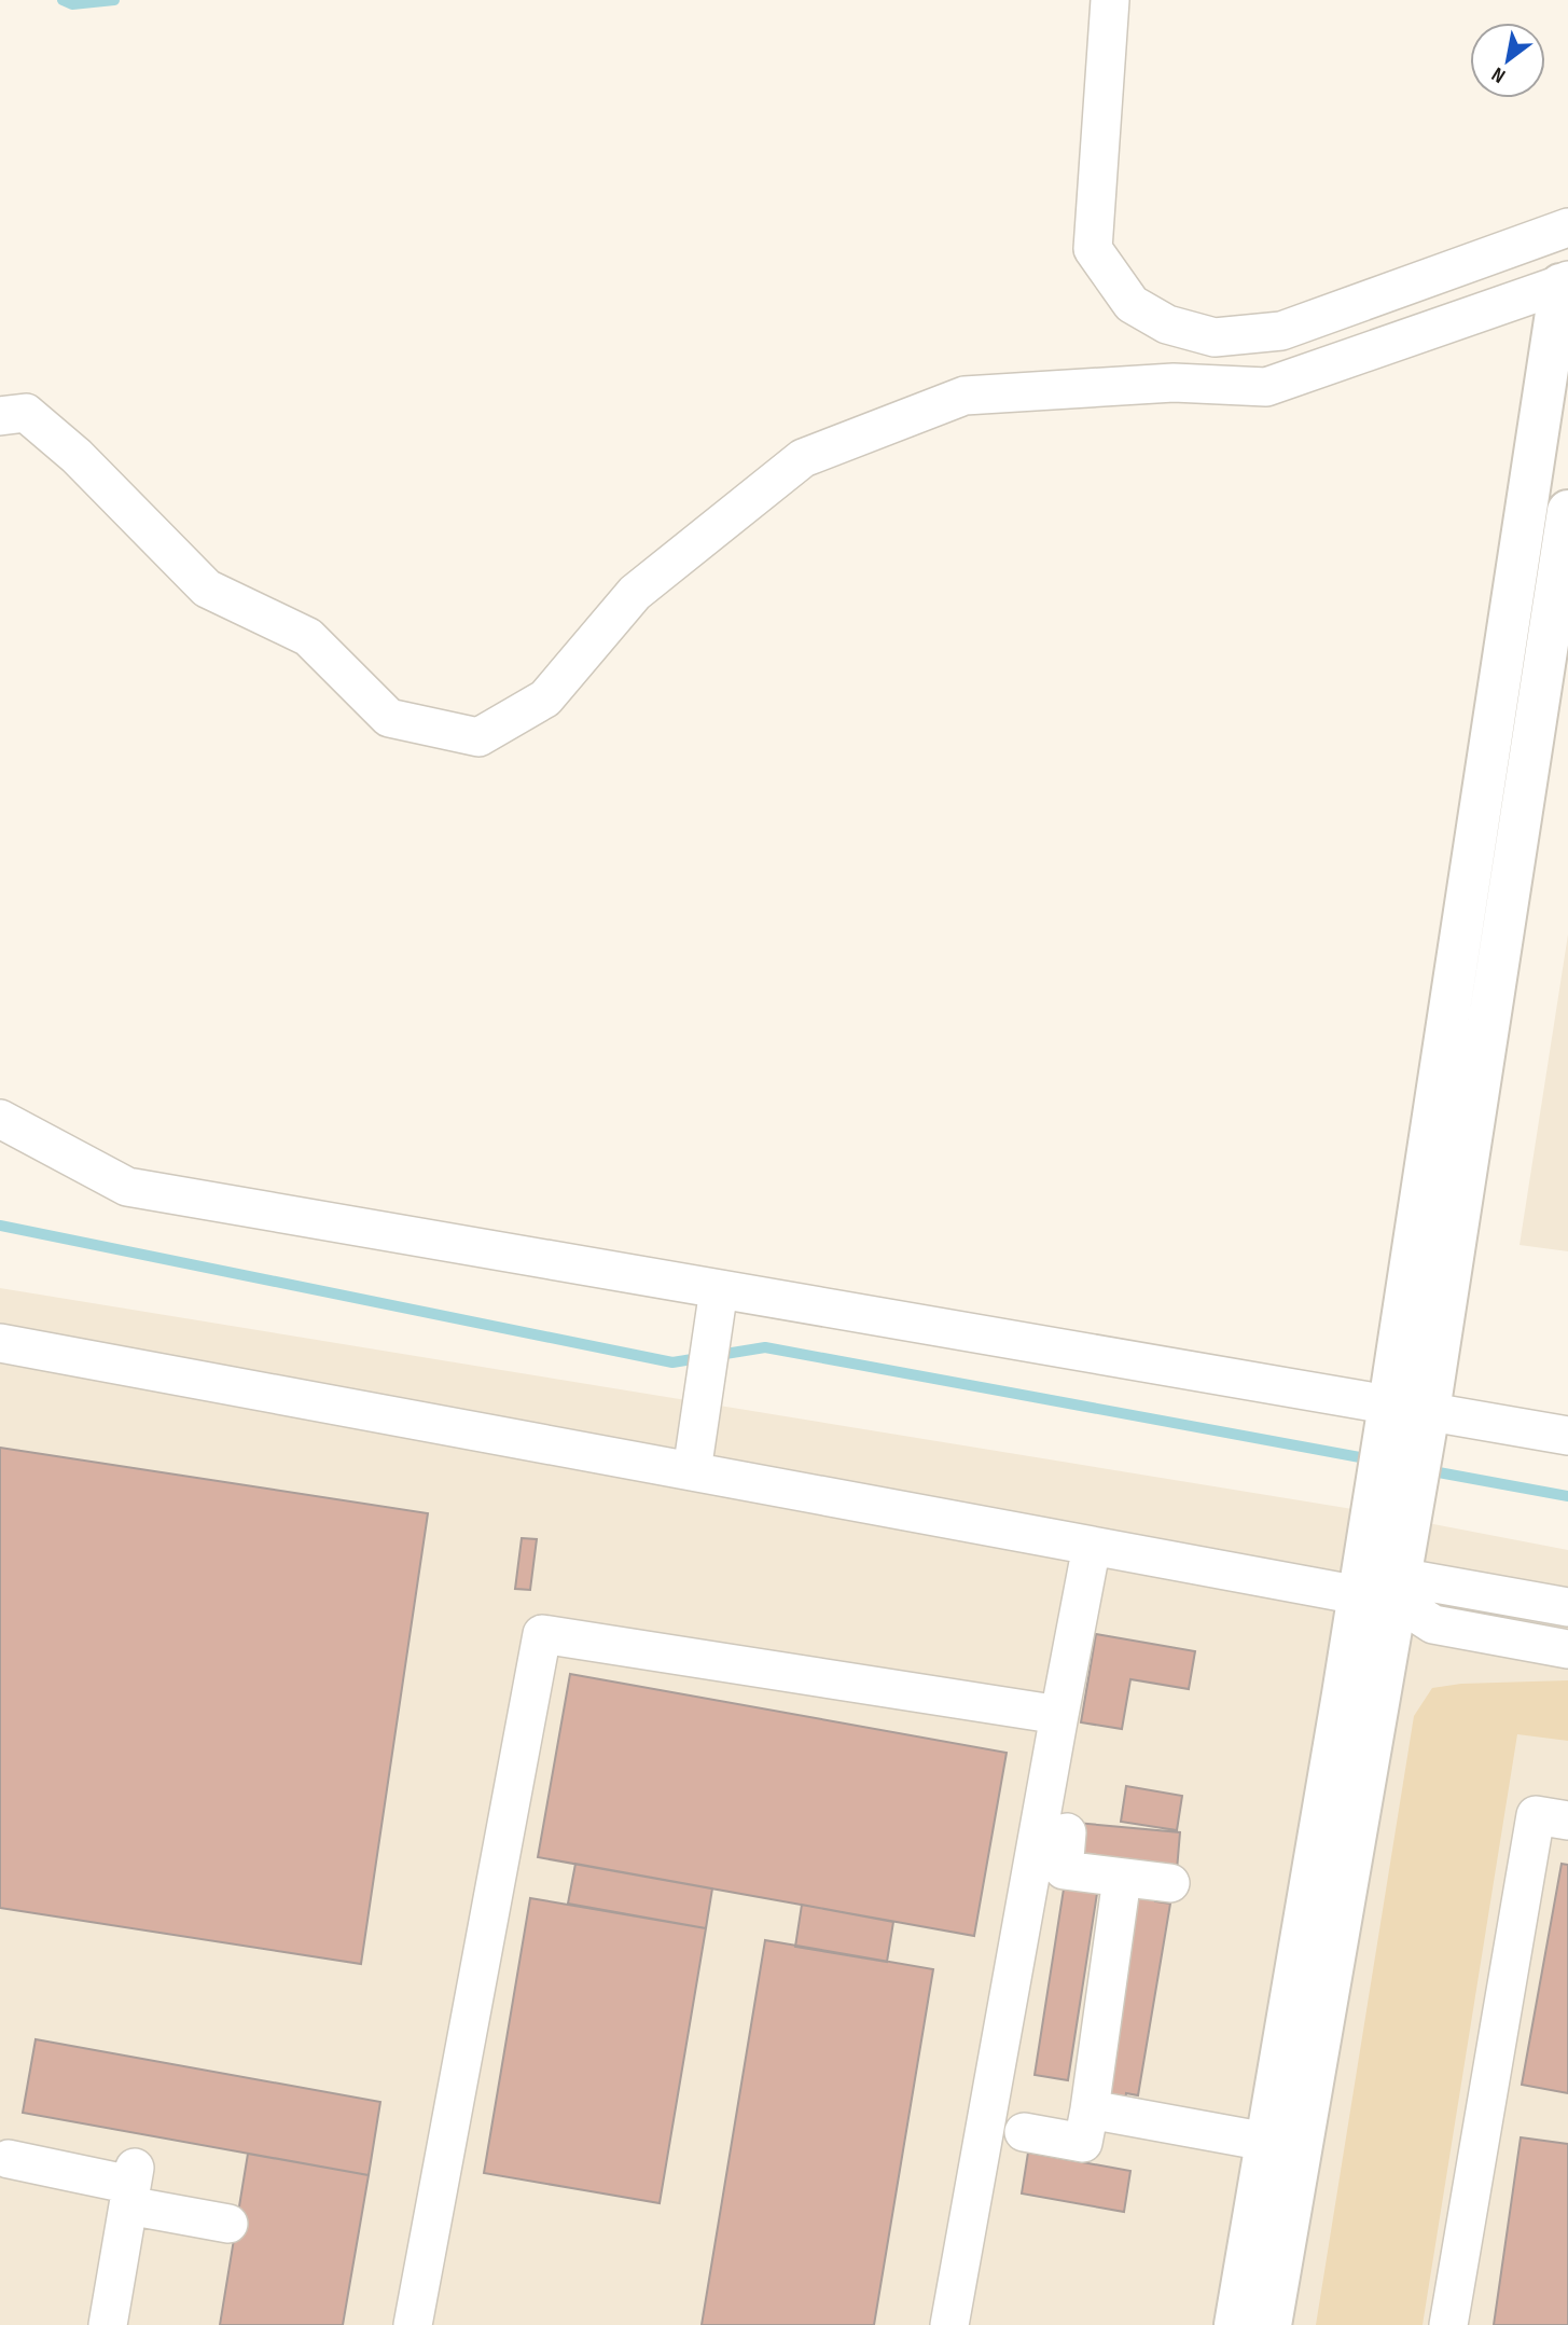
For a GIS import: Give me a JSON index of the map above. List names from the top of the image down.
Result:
{
  "north": "bottom left"
}
